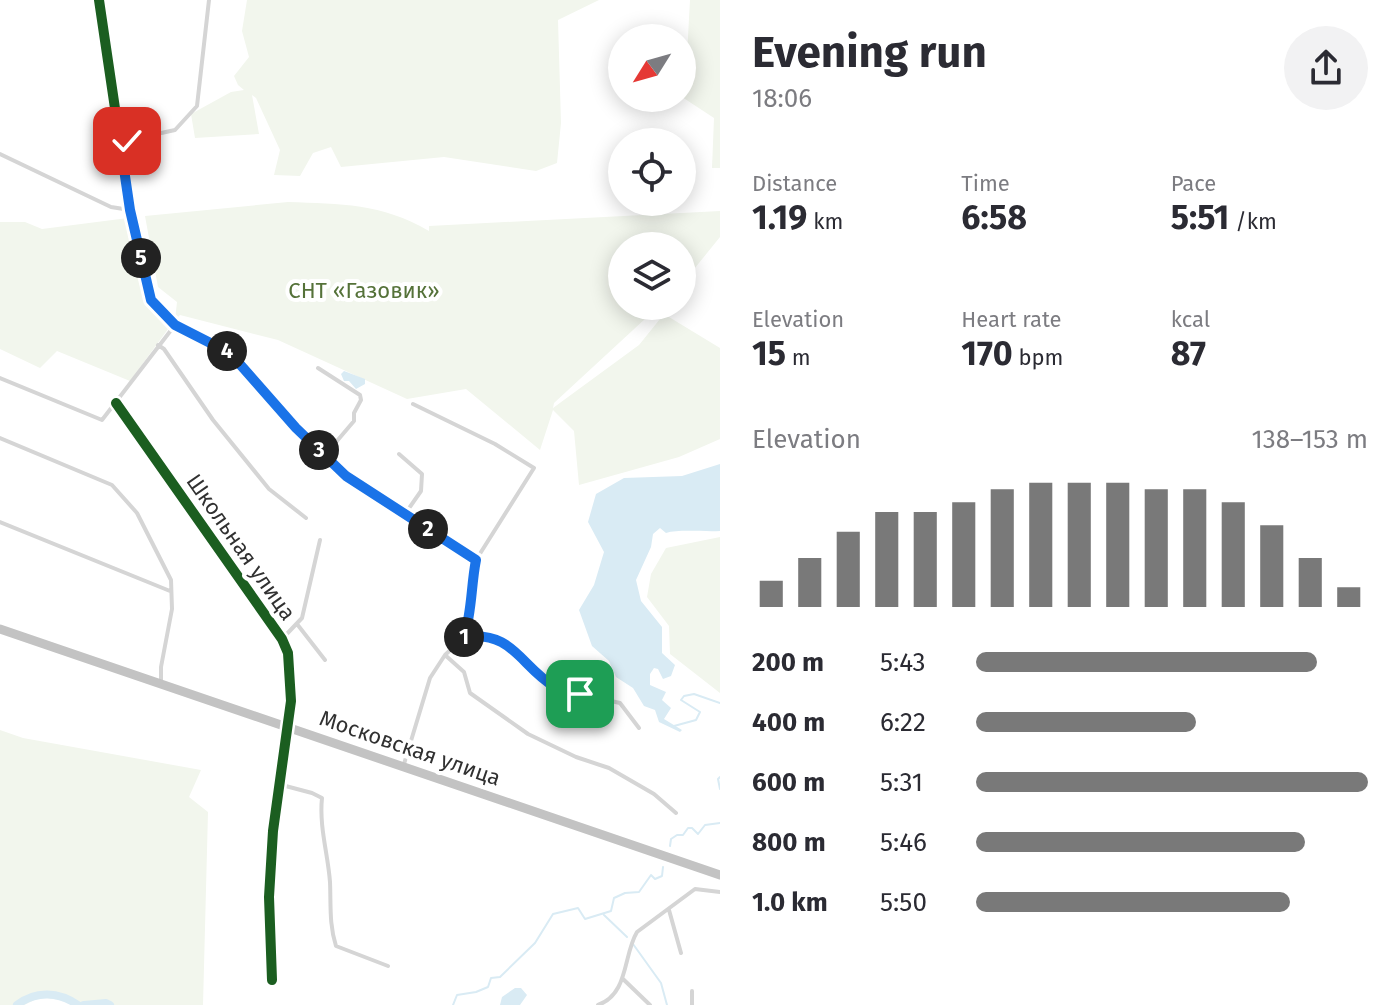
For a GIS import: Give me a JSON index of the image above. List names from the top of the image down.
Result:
{
  "streets": {
    "highway": ["Московская улица"],
    "street": ["Школьная улица"]
  },
  "crossings": [
    ["Школьная улица", "Московская улица"]
  ],
  "parks": ["СНТ «Газовик»"],
  "north": "bottom left",
  "page": {
    "heading": ["Evening run", "18:06"],
    "stats": [
      ["Distance", "1.19 km"],
      ["Time", "6:58"],
      ["Pace", "5:51 /km"],
      ["Elevation", "15 m"],
      ["Heart rate", "170 bpm"],
      ["kcal", "87"]
    ],
    "pins": [
      "5",
      "4",
      "3",
      "2",
      "1"
    ],
    "chart": ["Elevation", "138–153 m"],
    "list": [
      {
        "name": "200 m",
        "note": "5:43"
      },
      {
        "name": "400 m",
        "note": "6:22"
      },
      {
        "name": "600 m",
        "note": "5:31"
      },
      {
        "name": "800 m",
        "note": "5:46"
      },
      {
        "name": "1.0 km",
        "note": "5:50"
      }
    ]
  }
}
